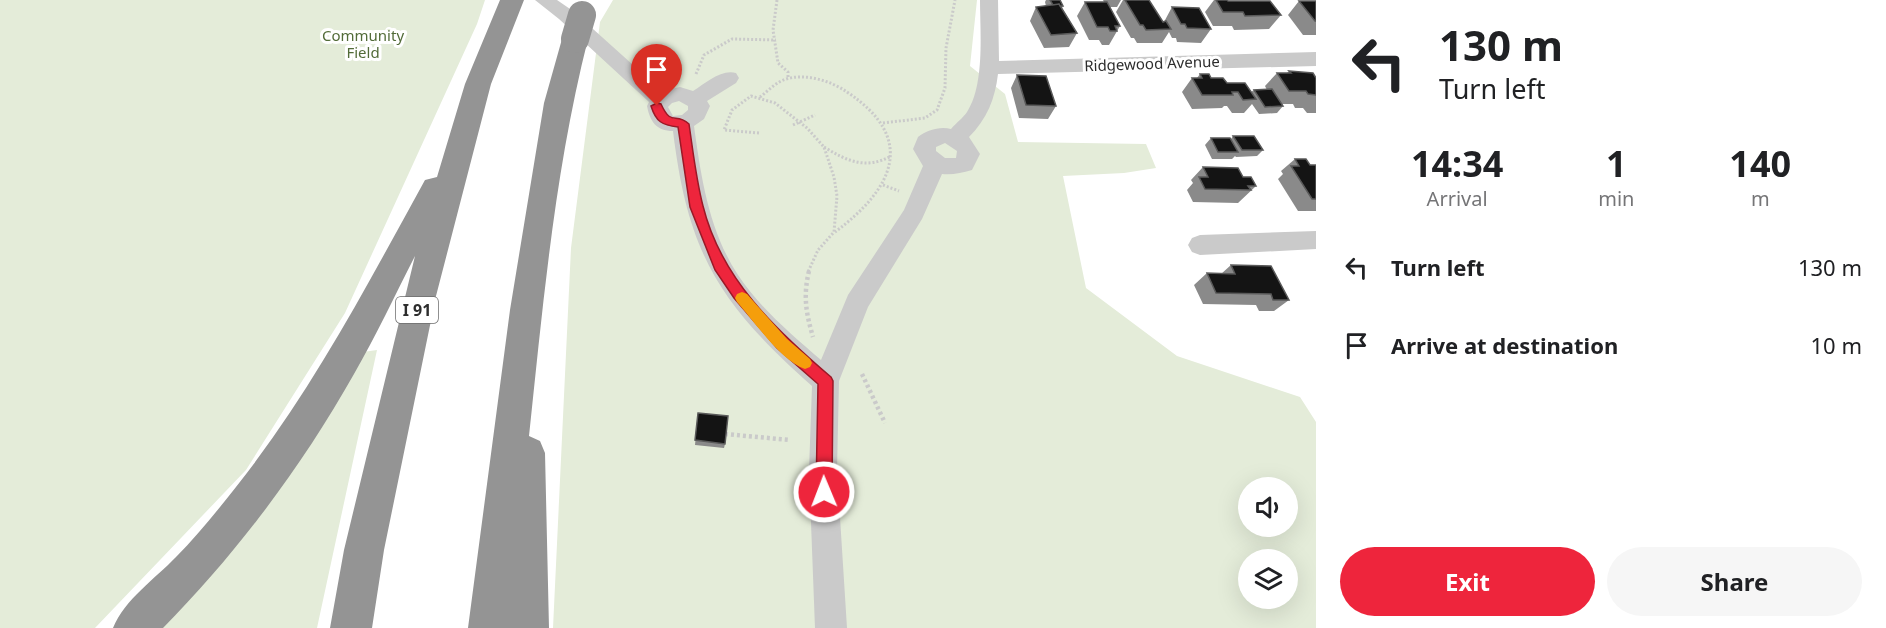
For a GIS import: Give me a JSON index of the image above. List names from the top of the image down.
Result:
{
  "streets": {
    "highway": ["I 91"],
    "street": ["Ridgewood Avenue"]
  },
  "parks": ["Community Field"],
  "page": {
    "turn": ["130 m", "Turn left"],
    "eta": [
      "14:34",
      "Arrival",
      "1",
      "min",
      "140",
      "m"
    ],
    "list": [
      {
        "name": "Turn left",
        "value": "130 m"
      },
      {
        "name": "Arrive at destination",
        "value": "10 m"
      }
    ],
    "buttons": ["Exit", "Share"]
  }
}
